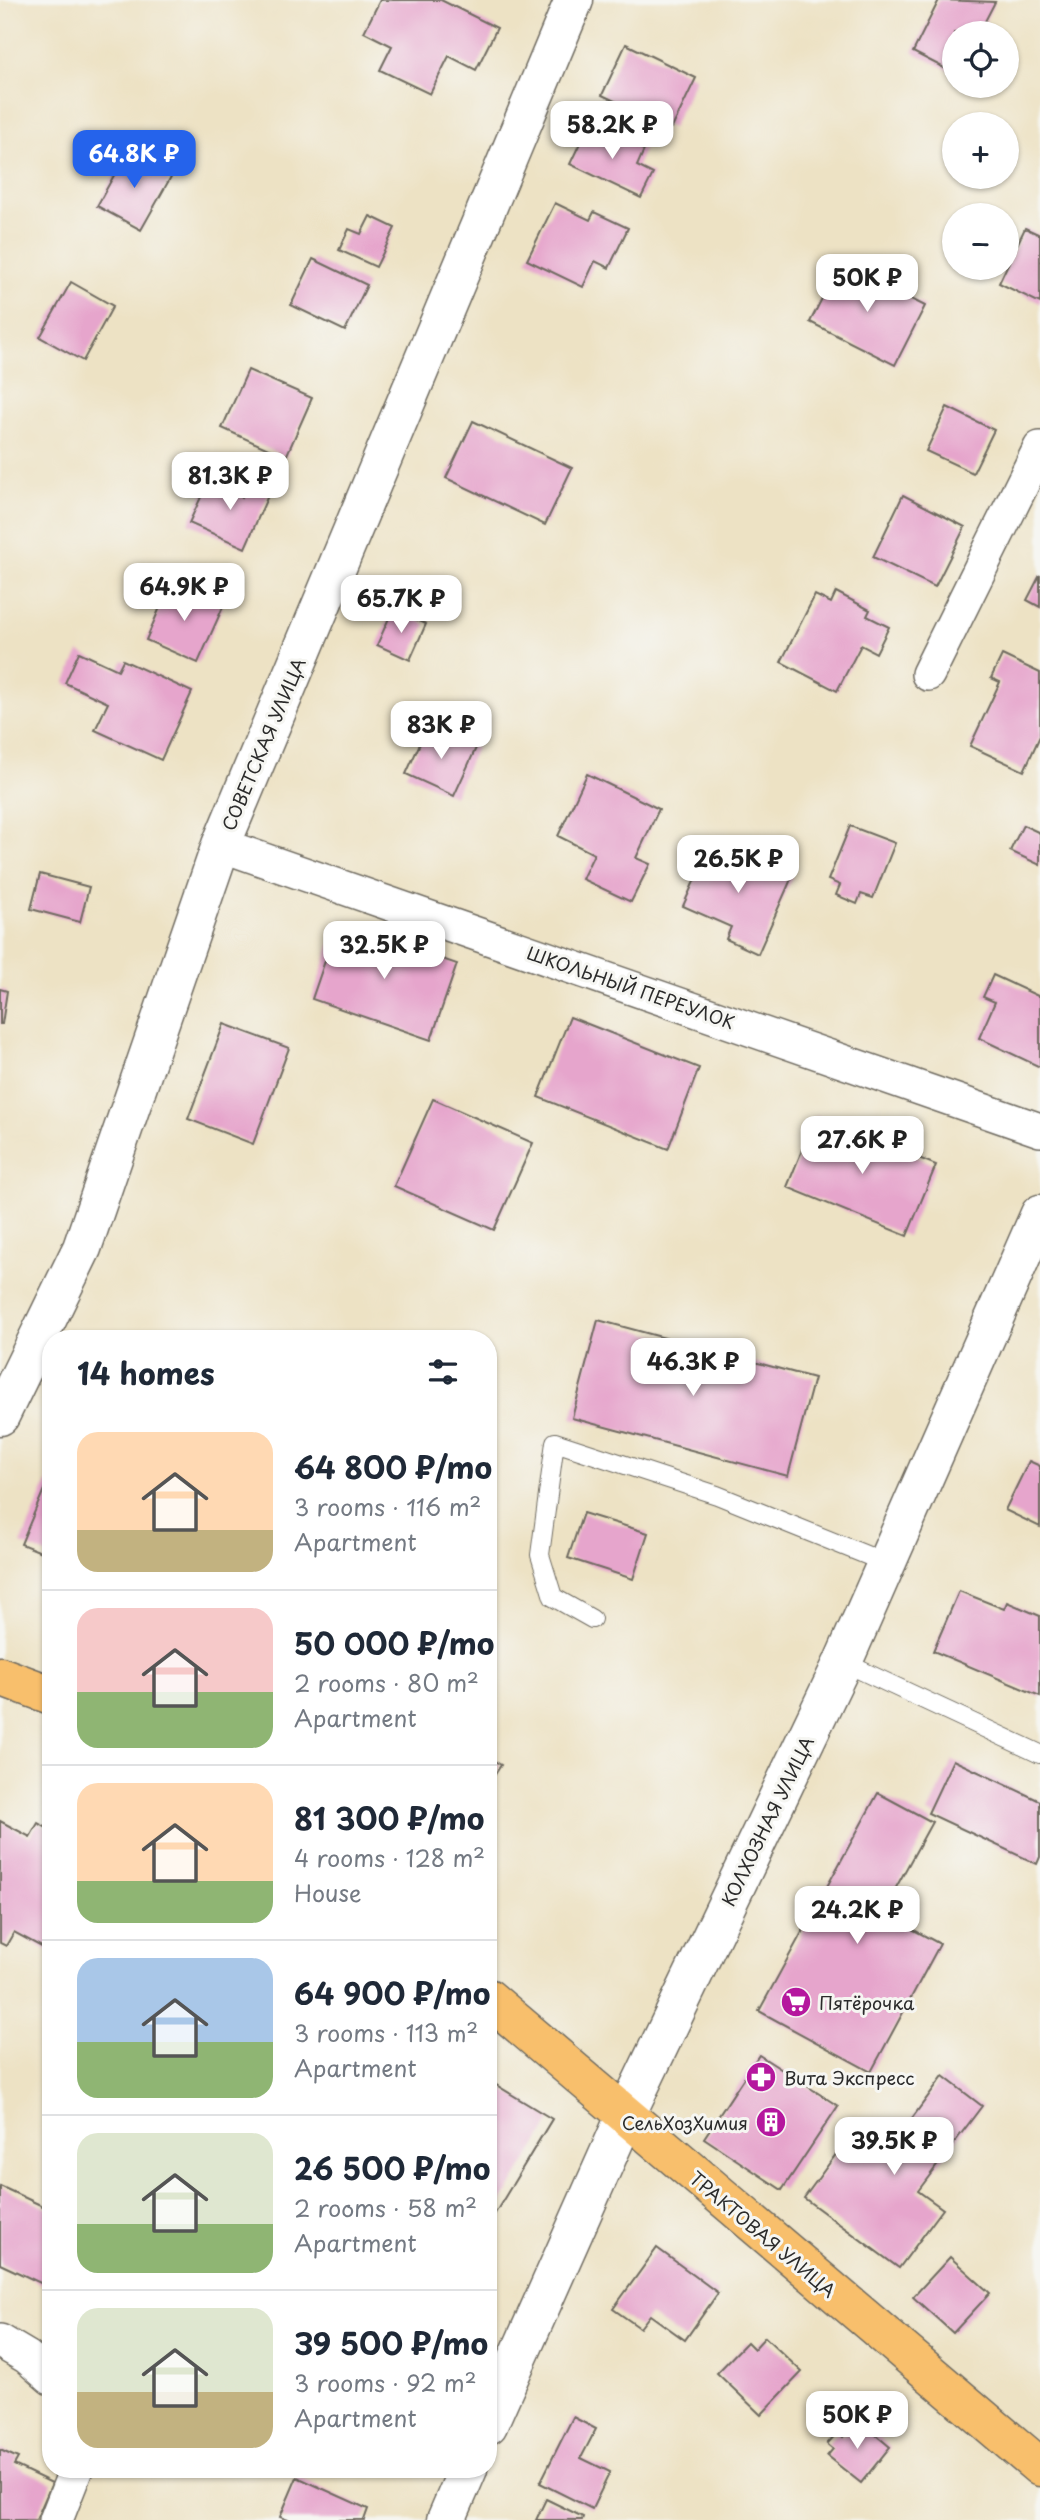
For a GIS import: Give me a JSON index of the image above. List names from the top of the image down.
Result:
{
  "streets": {
    "main road": ["ТРАКТОВАЯ УЛИЦА"],
    "street": ["СОВЕТСКАЯ УЛИЦА", "ШКОЛЬНЫЙ ПЕРЕУЛОК", "КОЛХОЗНАЯ УЛИЦА"]
  },
  "crossings": [
    ["СОВЕТСКАЯ УЛИЦА", "ШКОЛЬНЫЙ ПЕРЕУЛОК"],
    ["КОЛХОЗНАЯ УЛИЦА", "ТРАКТОВАЯ УЛИЦА"]
  ],
  "places": {
    "supermarket": ["Пятёрочка"],
    "pharmacy": ["Вита Экспресс"],
    "building": ["СельХозХимия"]
  },
  "page": {
    "map_buttons": ["+", "−"],
    "price": [
      "58.2K ₽",
      "64.8K ₽",
      "50K ₽",
      "81.3K ₽",
      "64.9K ₽",
      "65.7K ₽",
      "83K ₽",
      "26.5K ₽",
      "32.5K ₽",
      "27.6K ₽",
      "46.3K ₽",
      "24.2K ₽",
      "39.5K ₽",
      "50K ₽"
    ],
    "heading": "14 homes",
    "list": [
      {
        "name": "64 800 ₽/mo",
        "note": "3 rooms · 116 m² · Apartment"
      },
      {
        "name": "50 000 ₽/mo",
        "note": "2 rooms · 80 m² · Apartment"
      },
      {
        "name": "81 300 ₽/mo",
        "note": "4 rooms · 128 m² · House"
      },
      {
        "name": "64 900 ₽/mo",
        "note": "3 rooms · 113 m² · Apartment"
      },
      {
        "name": "26 500 ₽/mo",
        "note": "2 rooms · 58 m² · Apartment"
      },
      {
        "name": "39 500 ₽/mo",
        "note": "3 rooms · 92 m² · Apartment"
      }
    ]
  }
}
